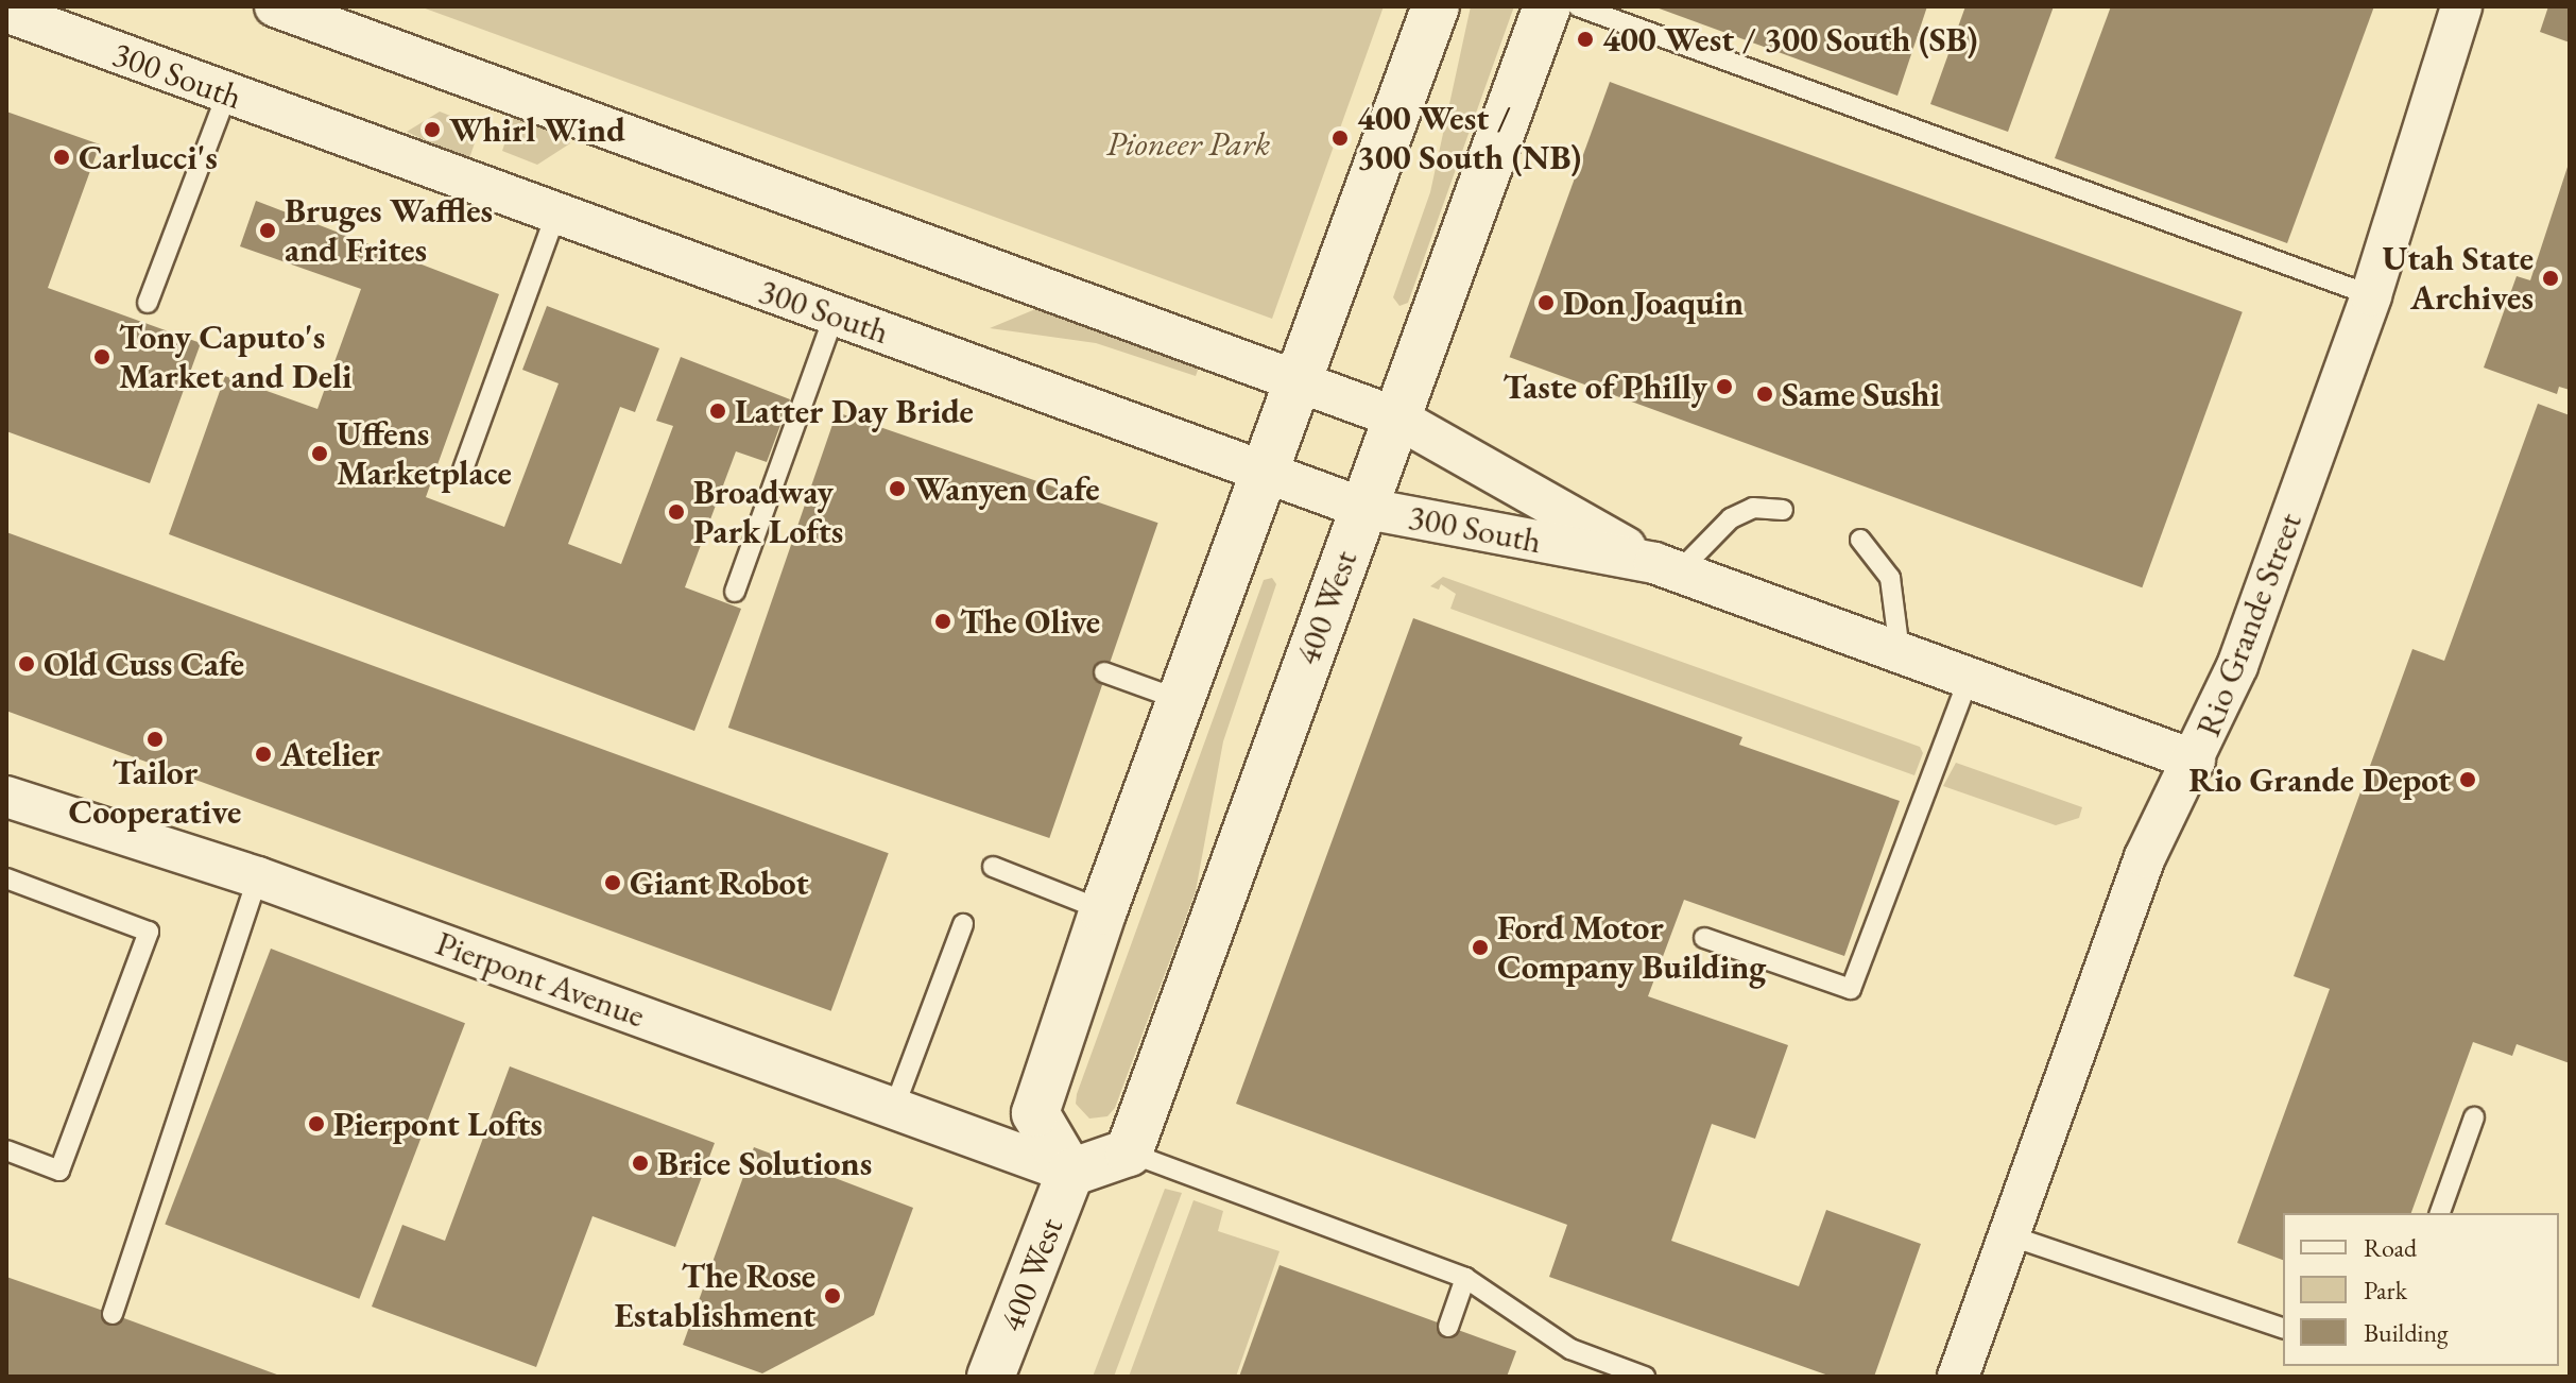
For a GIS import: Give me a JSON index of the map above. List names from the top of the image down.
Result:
{
  "streets": {
    "street": [
      "300 South",
      "400 West",
      "Rio Grande Street",
      "Pierpont Avenue"
    ]
  },
  "crossings": [
    ["300 South", "400 West"],
    ["300 South", "Rio Grande Street"],
    ["400 West", "Pierpont Avenue"]
  ],
  "parks": ["Pioneer Park"],
  "places": [
    "400 West / 300 South (SB)",
    "Whirl Wind",
    "400 West / 300 South (NB)",
    "Carlucci's",
    "Bruges Waffles and Frites",
    "Utah State Archives",
    "Don Joaquin",
    "Tony Caputo's Market and Deli",
    "Taste of Philly",
    "Same Sushi",
    "Latter Day Bride",
    "Uffens Marketplace",
    "Wanyen Cafe",
    "Broadway Park Lofts",
    "The Olive",
    "Old Cuss Cafe",
    "Tailor Cooperative",
    "Atelier",
    "Rio Grande Depot",
    "Giant Robot",
    "Ford Motor Company Building",
    "Pierpont Lofts",
    "Brice Solutions",
    "The Rose Establishment"
  ],
  "legend": ["Road", "Park", "Building"]
}
